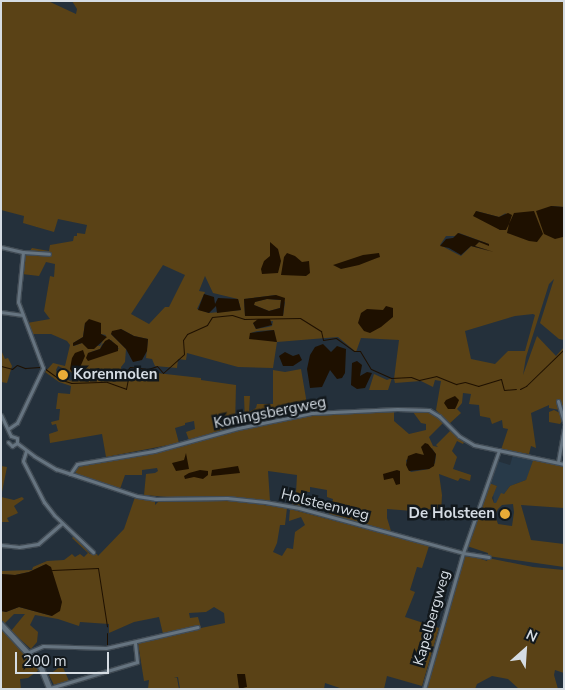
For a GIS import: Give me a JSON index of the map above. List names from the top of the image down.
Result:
{
  "streets": {
    "street": ["Koningsbergweg", "Holsteenweg", "Kapelbergweg"]
  },
  "crossings": [
    ["Koningsbergweg", "Holsteenweg"],
    ["Holsteenweg", "Kapelbergweg"]
  ],
  "places": ["Korenmolen", "De Holsteen"],
  "scale_bar": "200 m",
  "north": "top right"
}
